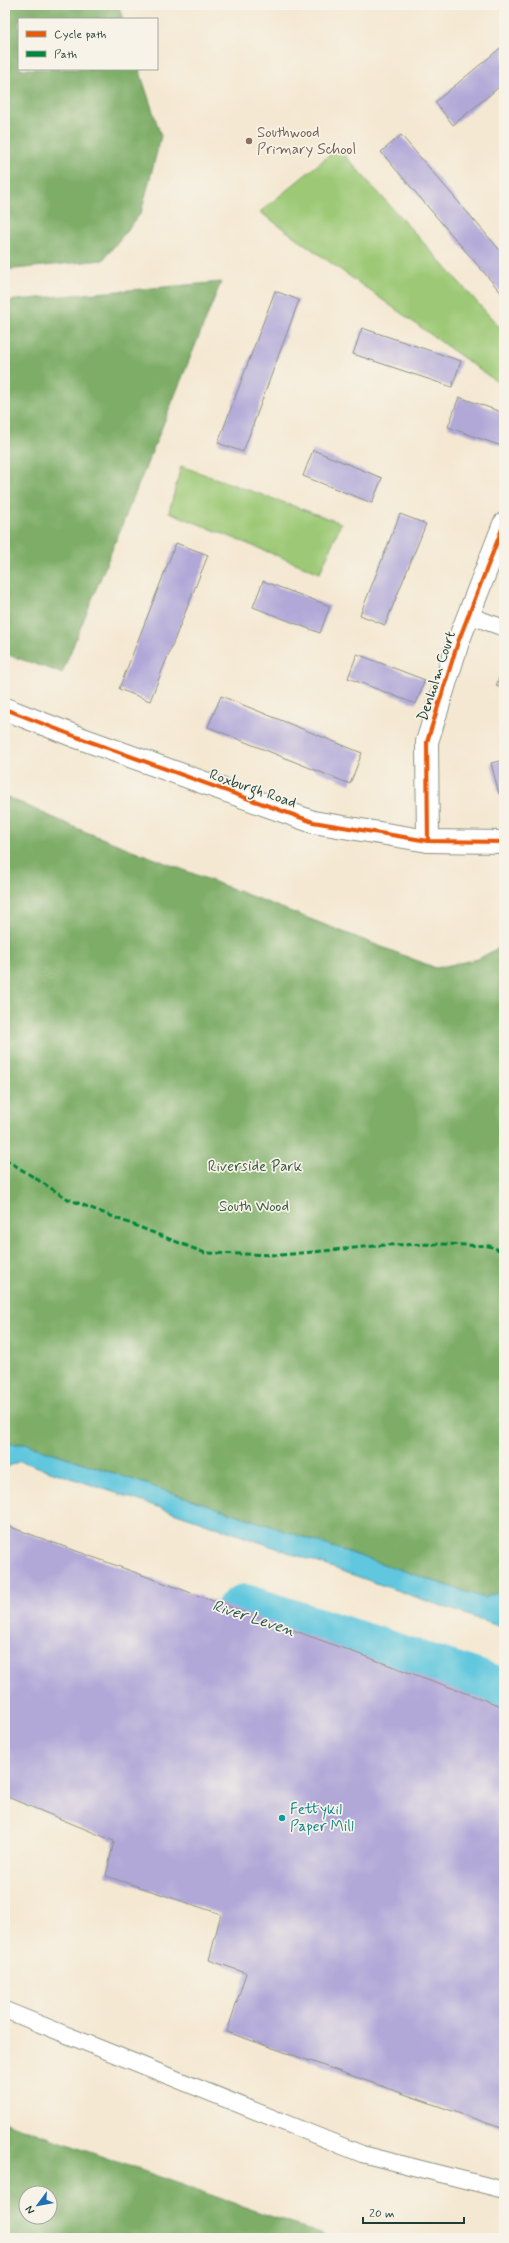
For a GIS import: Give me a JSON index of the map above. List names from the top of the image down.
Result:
{
  "streets": {
    "street": ["Denholm Court", "Roxburgh Road"]
  },
  "crossings": [
    ["Denholm Court", "Roxburgh Road"]
  ],
  "water": ["River Leven"],
  "parks": ["Riverside Park", "South Wood"],
  "places": ["Southwood Primary School", "Fettykil Paper Mill"],
  "legend": ["Cycle path", "Path"],
  "scale_bar": "20 m",
  "north": "bottom left"
}
